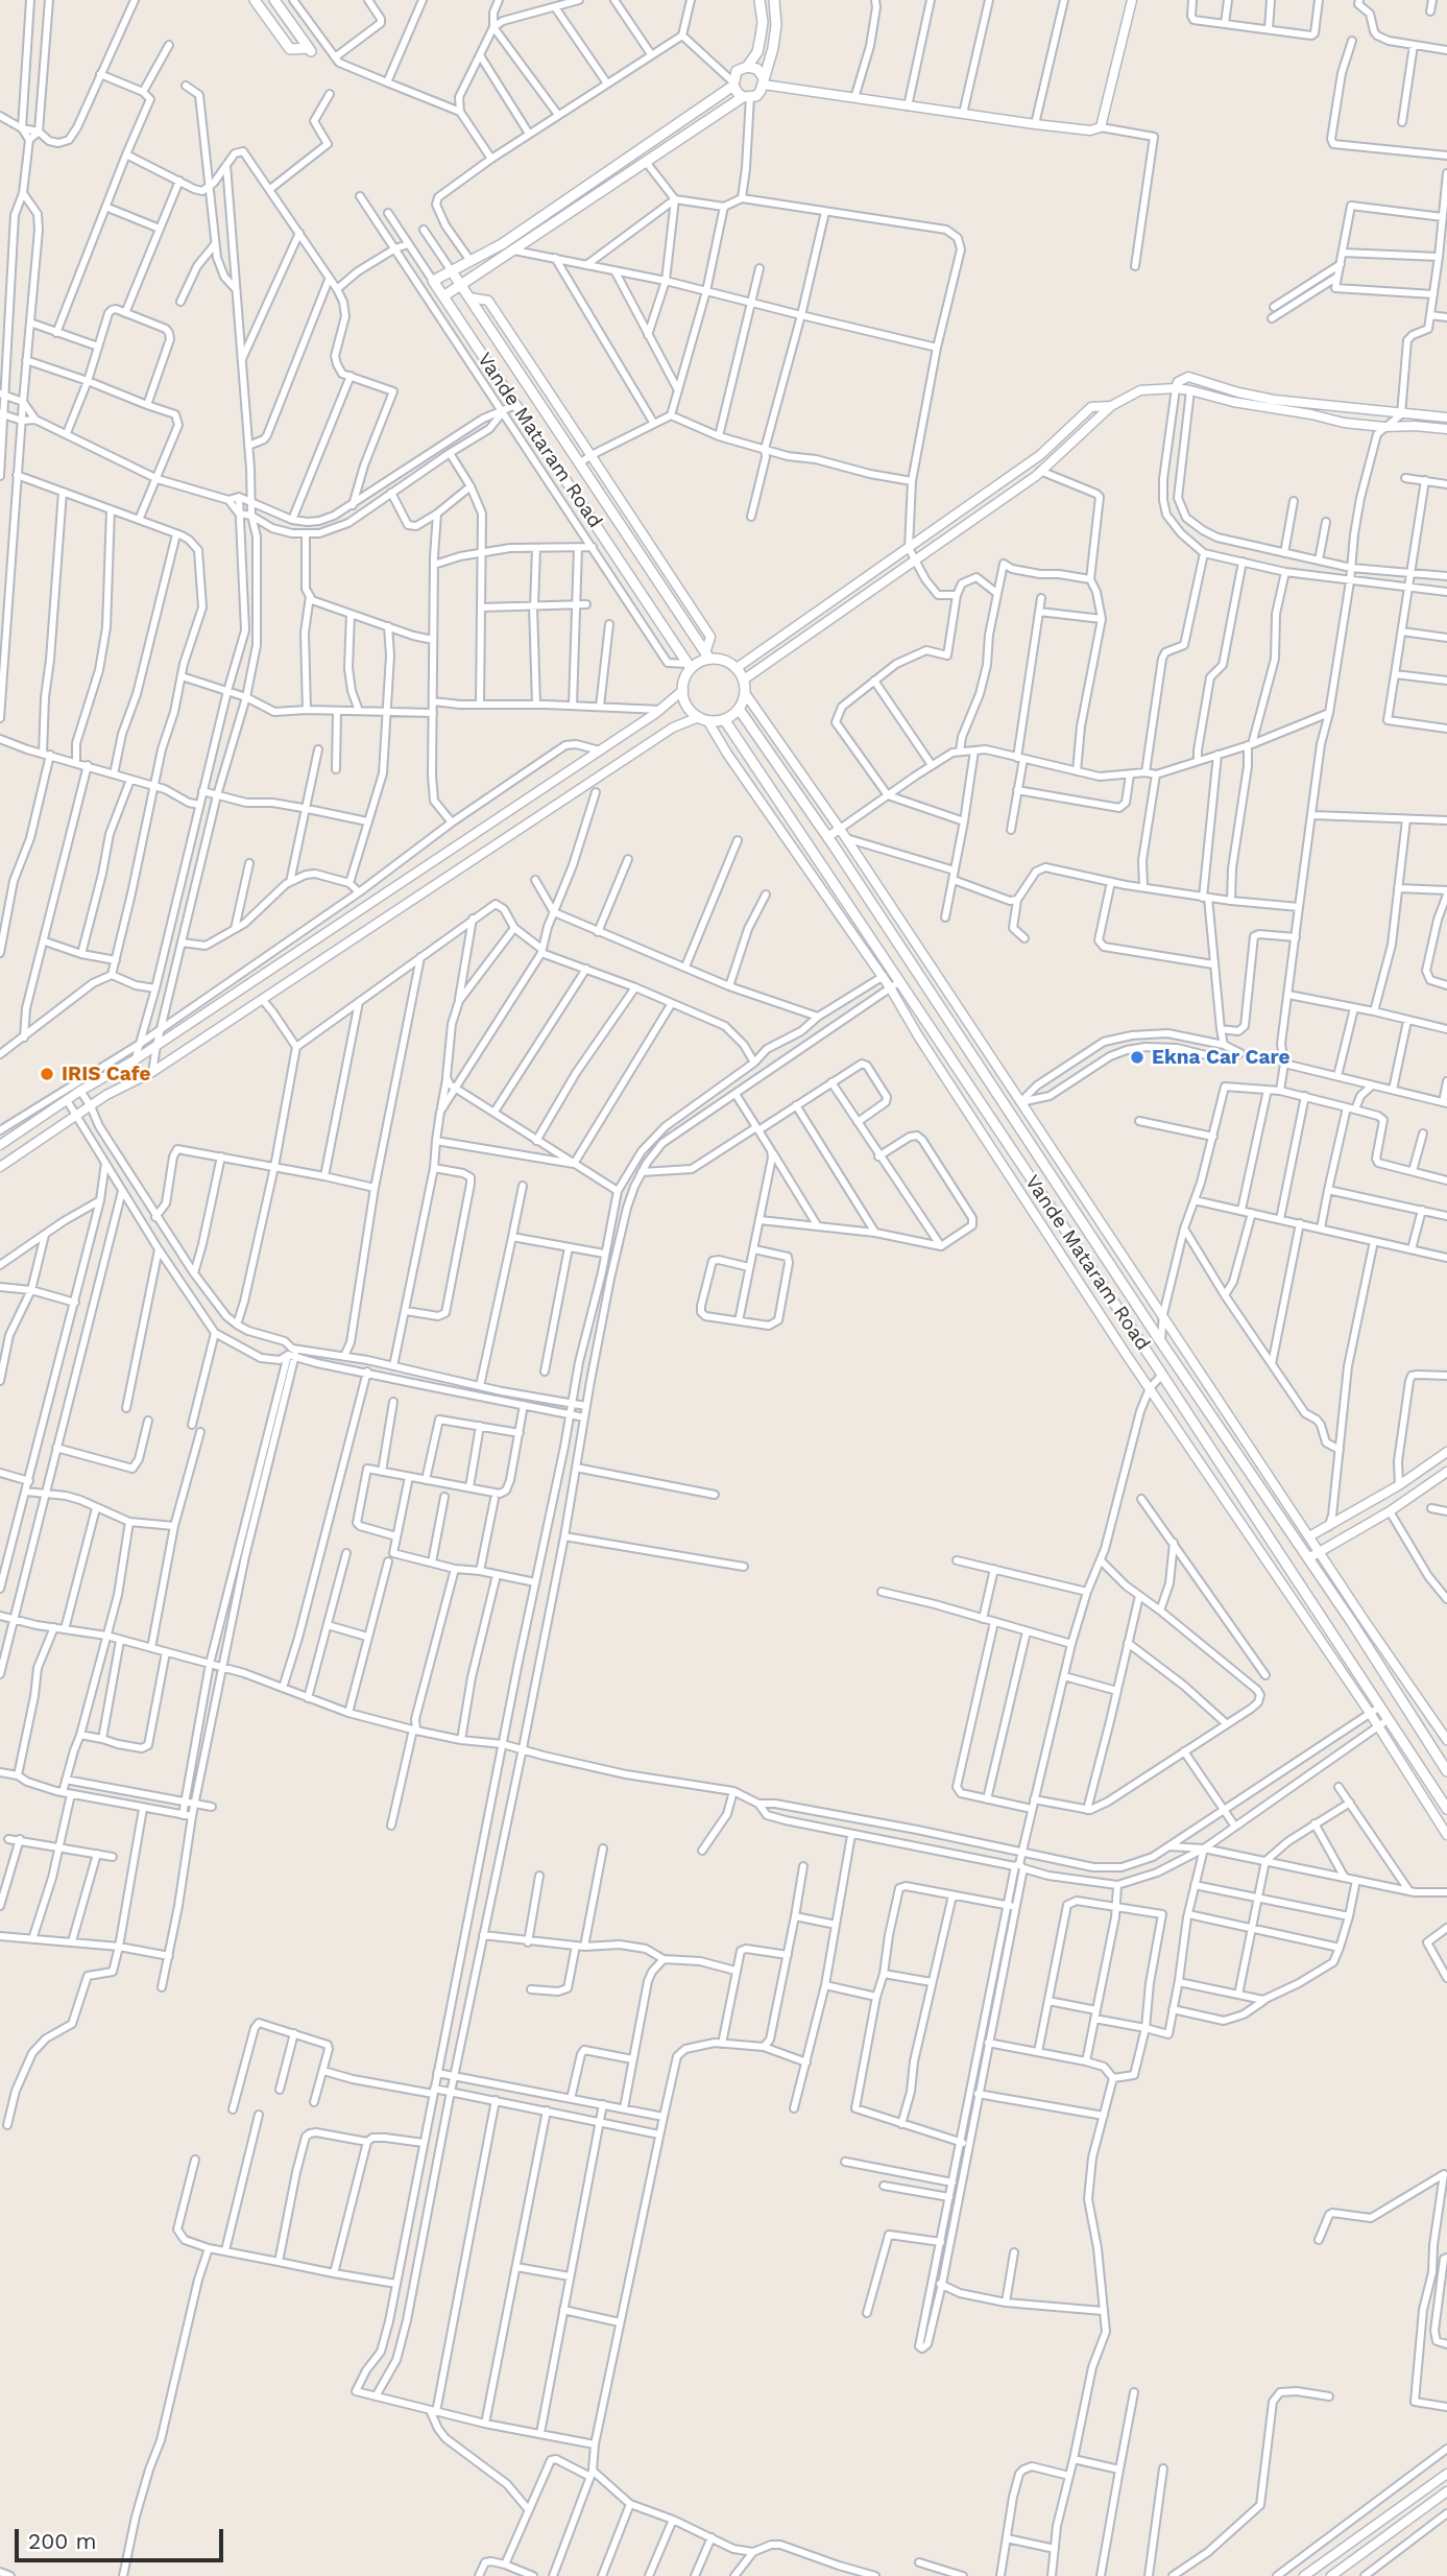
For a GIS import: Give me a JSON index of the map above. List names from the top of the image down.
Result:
{
  "streets": {
    "main road": ["Vande Mataram Road"]
  },
  "places": ["Ekna Car Care", "IRIS Cafe"],
  "scale_bar": "200 m"
}
